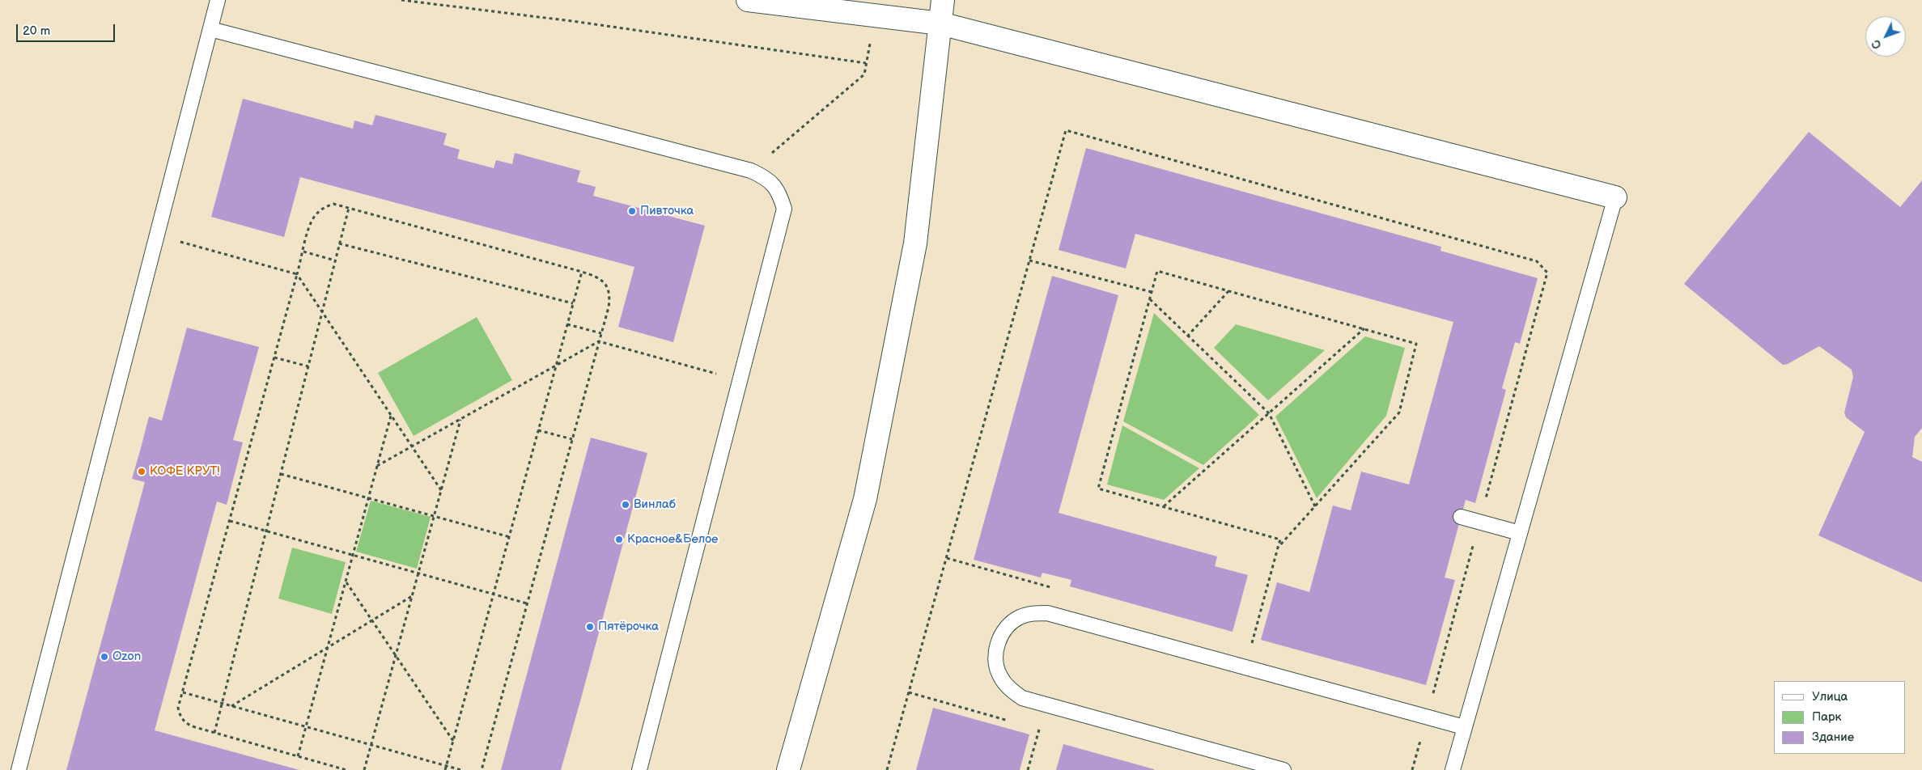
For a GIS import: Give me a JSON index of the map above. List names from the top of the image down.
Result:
{
  "places": [
    "Пивточка",
    "КОФЕ КРУТ!",
    "Винлаб",
    "Красное&Белое",
    "Пятёрочка",
    "Ozon"
  ],
  "legend": ["Улица", "Парк", "Здание"],
  "scale_bar": "20 m",
  "north": "bottom left"
}
